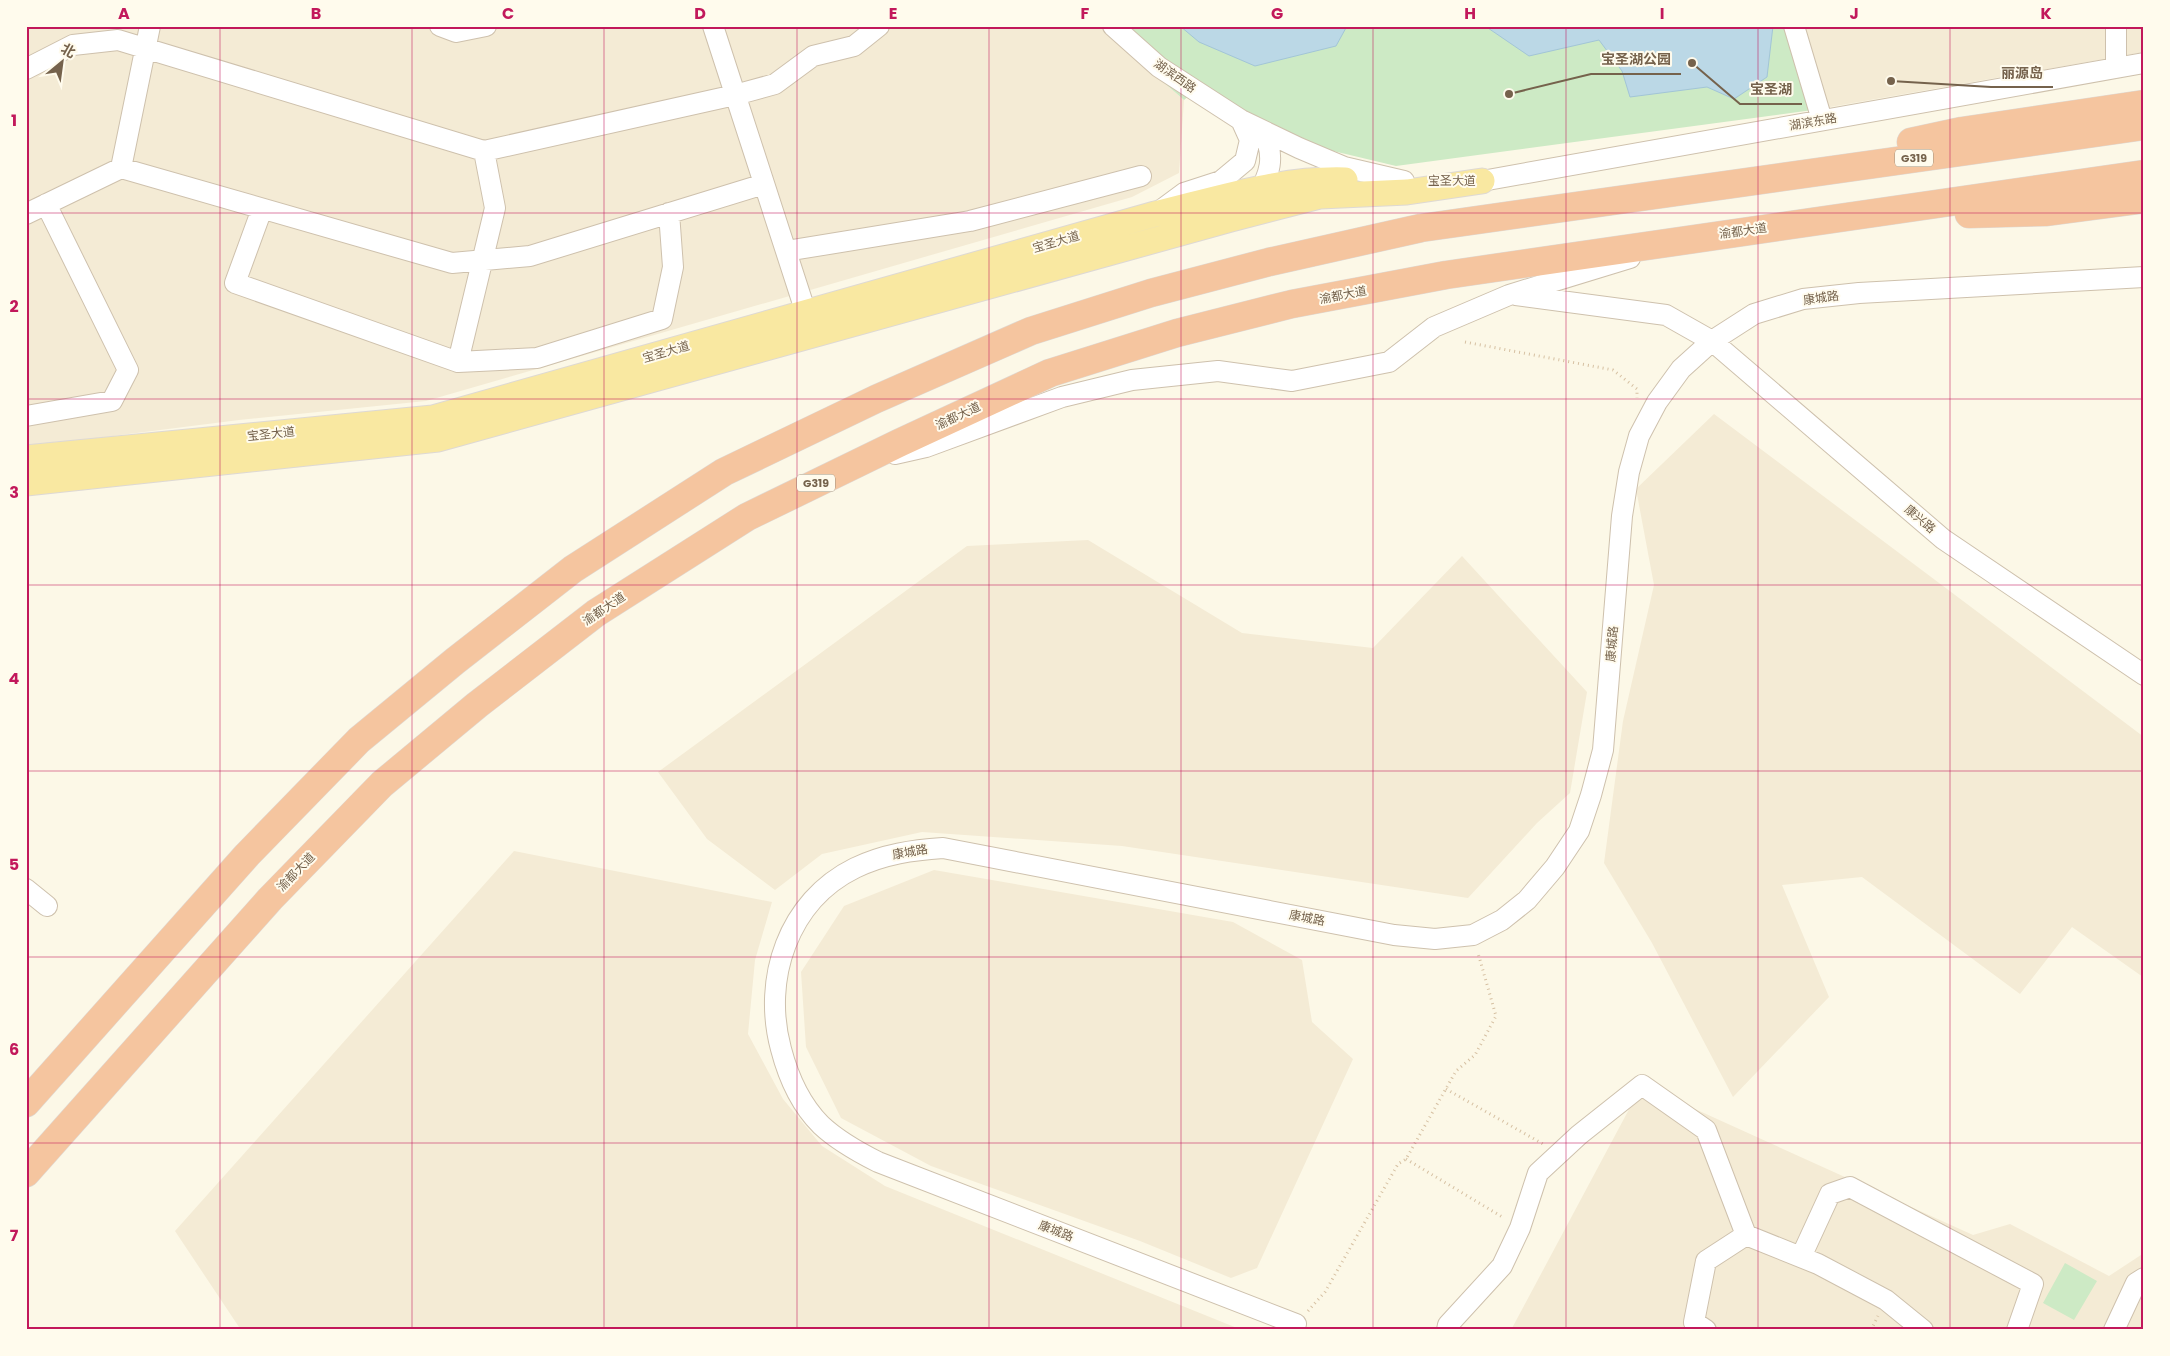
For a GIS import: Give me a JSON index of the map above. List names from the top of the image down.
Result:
{
  "streets": {
    "highway": ["G319", "渝都大道"],
    "main road": ["宝圣大道"],
    "street": [
      "湖滨西路",
      "湖滨东路",
      "康城路",
      "康兴路"
    ]
  },
  "crossings": [
    ["湖滨西路", "宝圣大道"],
    ["湖滨东路", "宝圣大道"],
    ["康城路", "康兴路"]
  ],
  "places": ["宝圣湖", "丽源岛", "宝圣湖公园"],
  "north": "top right",
  "grid": {
    "columns": [
      "A",
      "B",
      "C",
      "D",
      "E",
      "F",
      "G",
      "H",
      "I",
      "J",
      "K"
    ],
    "rows": [
      "1",
      "2",
      "3",
      "4",
      "5",
      "6",
      "7"
    ]
  }
}
